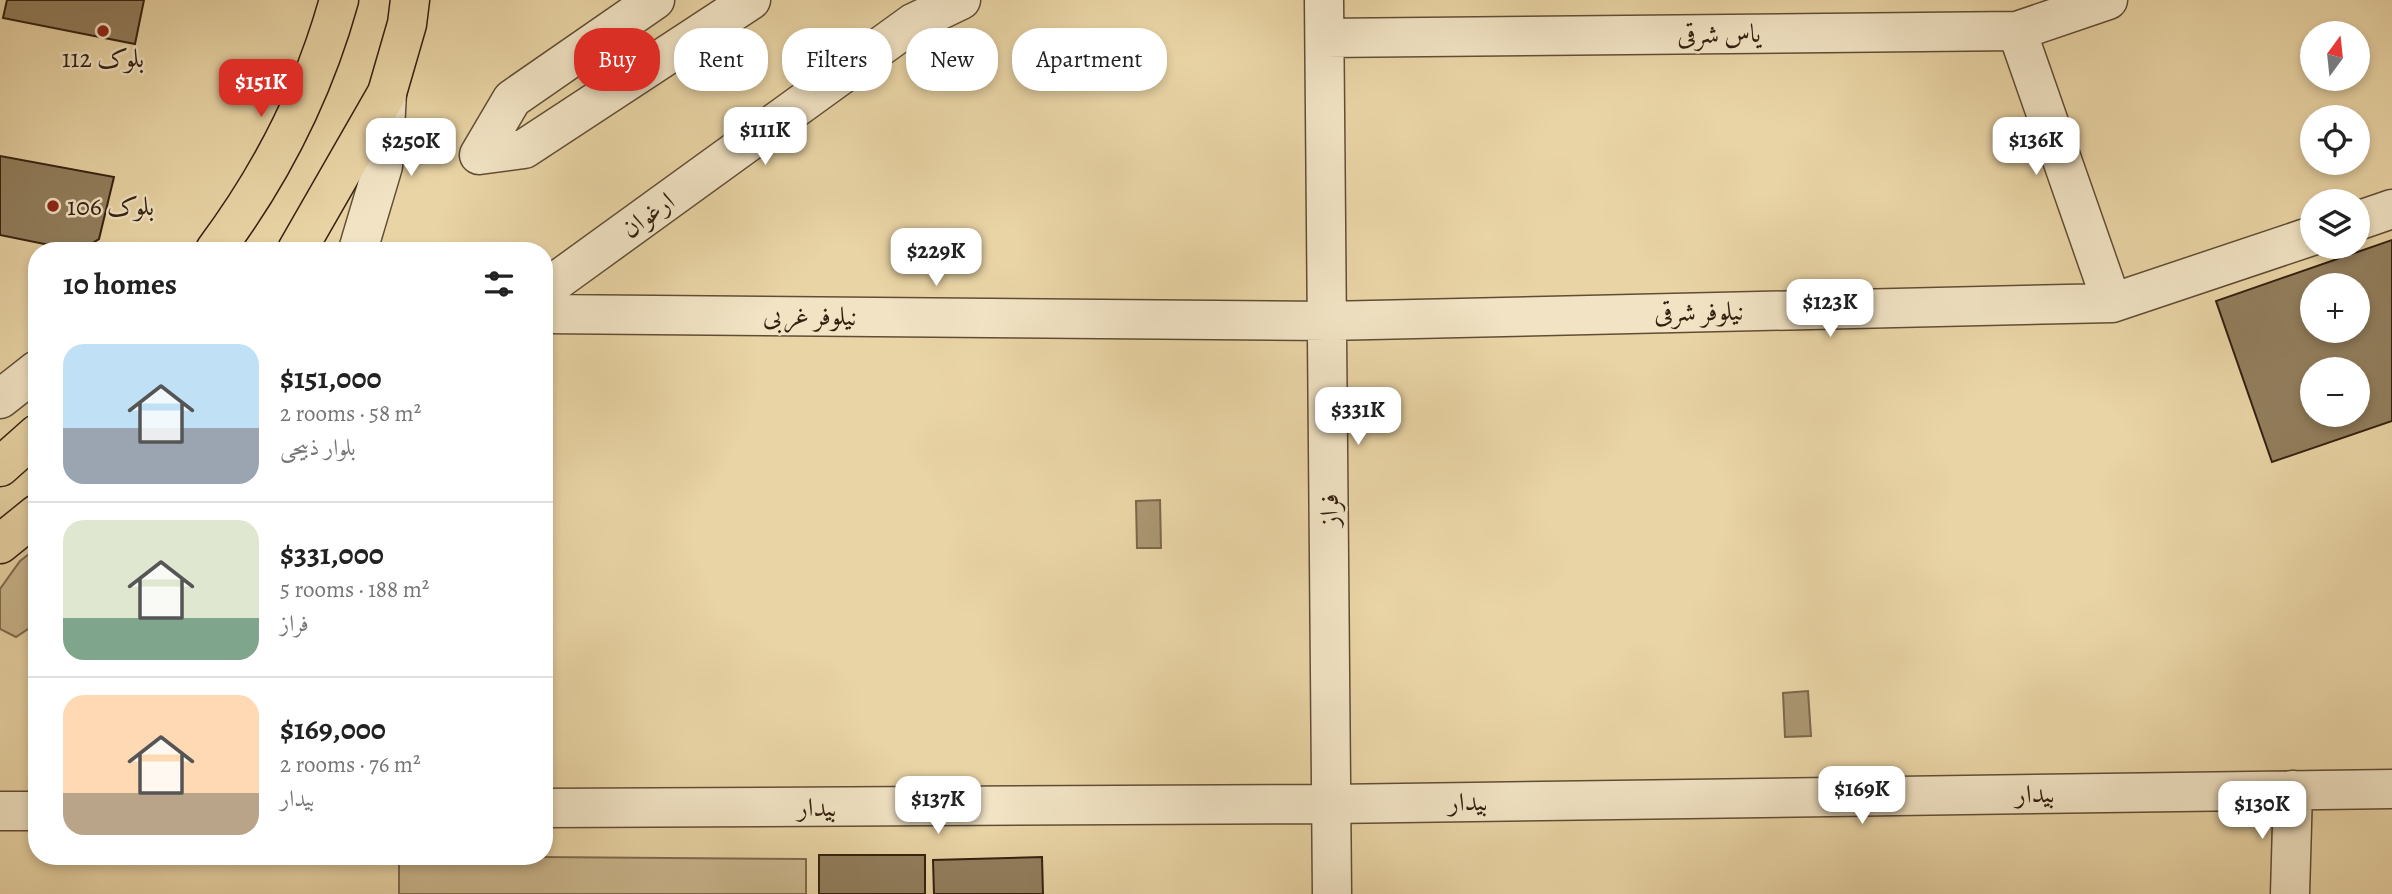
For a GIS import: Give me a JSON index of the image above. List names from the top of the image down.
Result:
{
  "streets": {
    "street": [
      "یاس شرقی",
      "ارغوان",
      "نیلوفر شرقی",
      "نیلوفر غربی",
      "فراز",
      "بیدار"
    ]
  },
  "crossings": [
    ["یاس شرقی", "فراز"],
    ["نیلوفر شرقی", "نیلوفر غربی"],
    ["نیلوفر شرقی", "فراز"],
    ["نیلوفر غربی", "فراز"],
    ["فراز", "بیدار"]
  ],
  "places": ["بلوک 112", "بلوک 106"],
  "north": "top",
  "page": {
    "map_buttons": ["+", "−"],
    "chip": [
      "Buy",
      "Rent",
      "Filters",
      "New",
      "Apartment"
    ],
    "price": [
      "$151K",
      "$111K",
      "$136K",
      "$250K",
      "$229K",
      "$123K",
      "$331K",
      "$169K",
      "$137K",
      "$130K"
    ],
    "heading": "10 homes",
    "list": [
      {
        "name": "$151,000",
        "note": "2 rooms · 58 m² · بلوار ذبیحی"
      },
      {
        "name": "$331,000",
        "note": "5 rooms · 188 m² · فراز"
      },
      {
        "name": "$169,000",
        "note": "2 rooms · 76 m² · بیدار"
      }
    ]
  }
}
